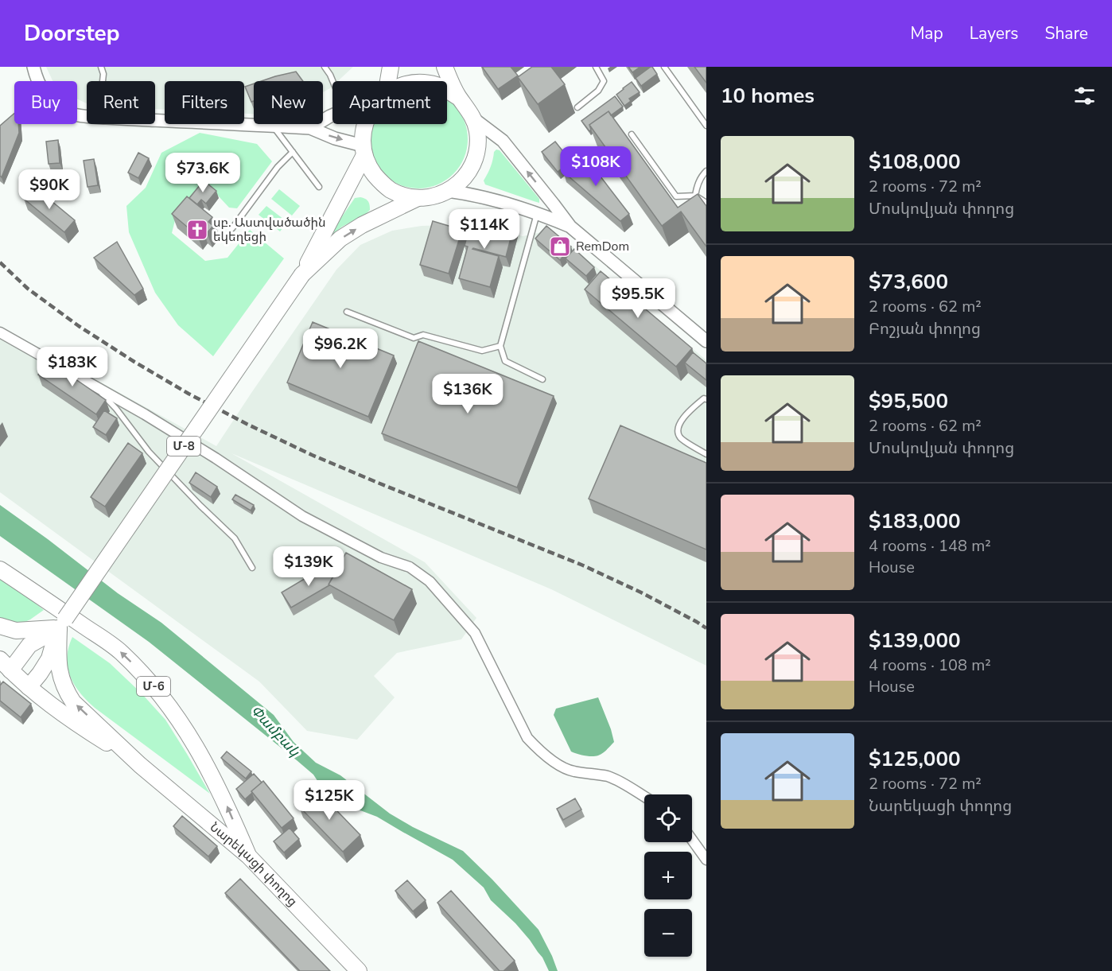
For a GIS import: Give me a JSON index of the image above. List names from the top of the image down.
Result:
{
  "streets": {
    "highway": ["Մ-8", "Մ-6", "Նարեկացի փողոց"]
  },
  "crossings": [
    ["Մ-8", "Մ-6"],
    ["Մ-6", "Նարեկացի փողոց"]
  ],
  "water": ["Փամբակ"],
  "places": {
    "church": ["սբ. Աստվածածին եկեղեցի"],
    "shop": ["RemDom"]
  },
  "page": {
    "header": "Doorstep",
    "nav": ["Map", "Layers", "Share"],
    "heading": "10 homes",
    "chip": [
      "Buy",
      "Rent",
      "Filters",
      "New",
      "Apartment"
    ],
    "list": [
      {
        "name": "$108,000",
        "note": "2 rooms · 72 m² · Մոսկովյան փողոց"
      },
      {
        "name": "$73,600",
        "note": "2 rooms · 62 m² · Բոշյան փողոց"
      },
      {
        "name": "$95,500",
        "note": "2 rooms · 62 m² · Մոսկովյան փողոց"
      },
      {
        "name": "$183,000",
        "note": "4 rooms · 148 m² · House"
      },
      {
        "name": "$139,000",
        "note": "4 rooms · 108 m² · House"
      },
      {
        "name": "$125,000",
        "note": "2 rooms · 72 m² · Նարեկացի փողոց"
      }
    ],
    "price": [
      "$108K",
      "$73.6K",
      "$90K",
      "$114K",
      "$95.5K",
      "$96.2K",
      "$183K",
      "$136K",
      "$139K",
      "$125K"
    ],
    "map_buttons": ["+", "−"]
  }
}
